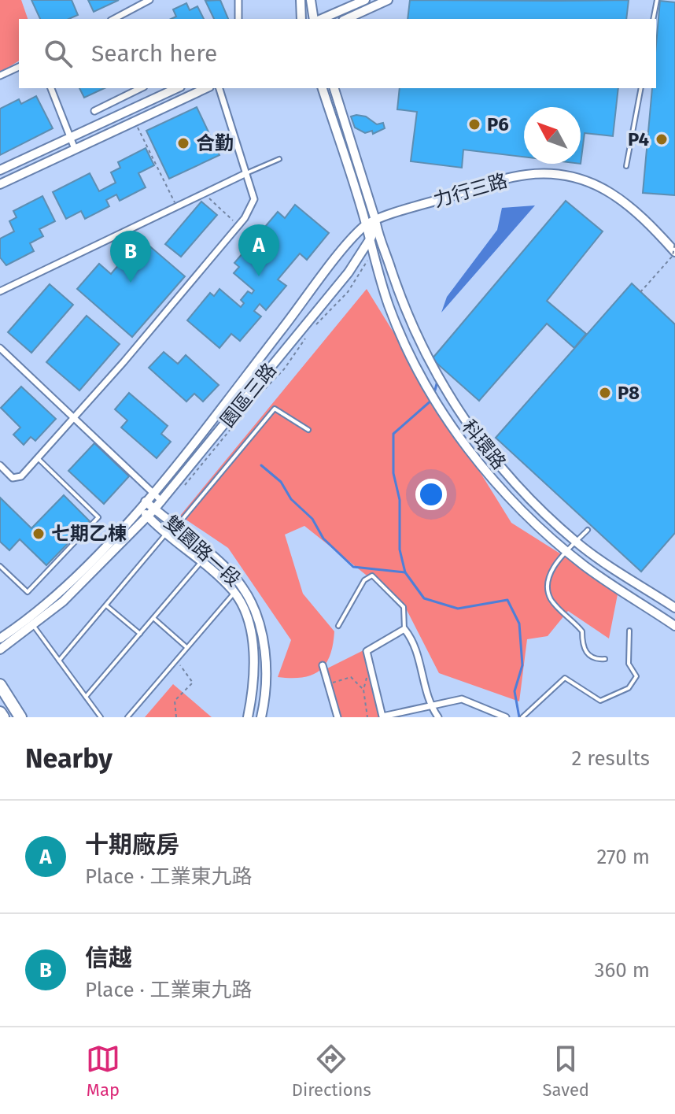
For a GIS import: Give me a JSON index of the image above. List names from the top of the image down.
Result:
{
  "streets": {
    "street": [
      "力行三路",
      "園區三路",
      "科環路",
      "雙園路一段"
    ]
  },
  "crossings": [
    ["力行三路", "園區三路"],
    ["力行三路", "科環路"],
    ["園區三路", "科環路"],
    ["園區三路", "雙園路一段"]
  ],
  "places": [
    "P6",
    "P4",
    "合勤",
    "P8",
    "七期乙棟"
  ],
  "north": "top left",
  "page": {
    "search": "Search here",
    "pins": ["A", "B"],
    "heading": ["Nearby", "2 results"],
    "list": [
      {
        "mark": "A",
        "name": "十期廠房",
        "note": "Place · 工業東九路",
        "value": "270 m"
      },
      {
        "mark": "B",
        "name": "信越",
        "note": "Place · 工業東九路",
        "value": "360 m"
      }
    ],
    "nav": ["Map", "Directions", "Saved"]
  }
}
